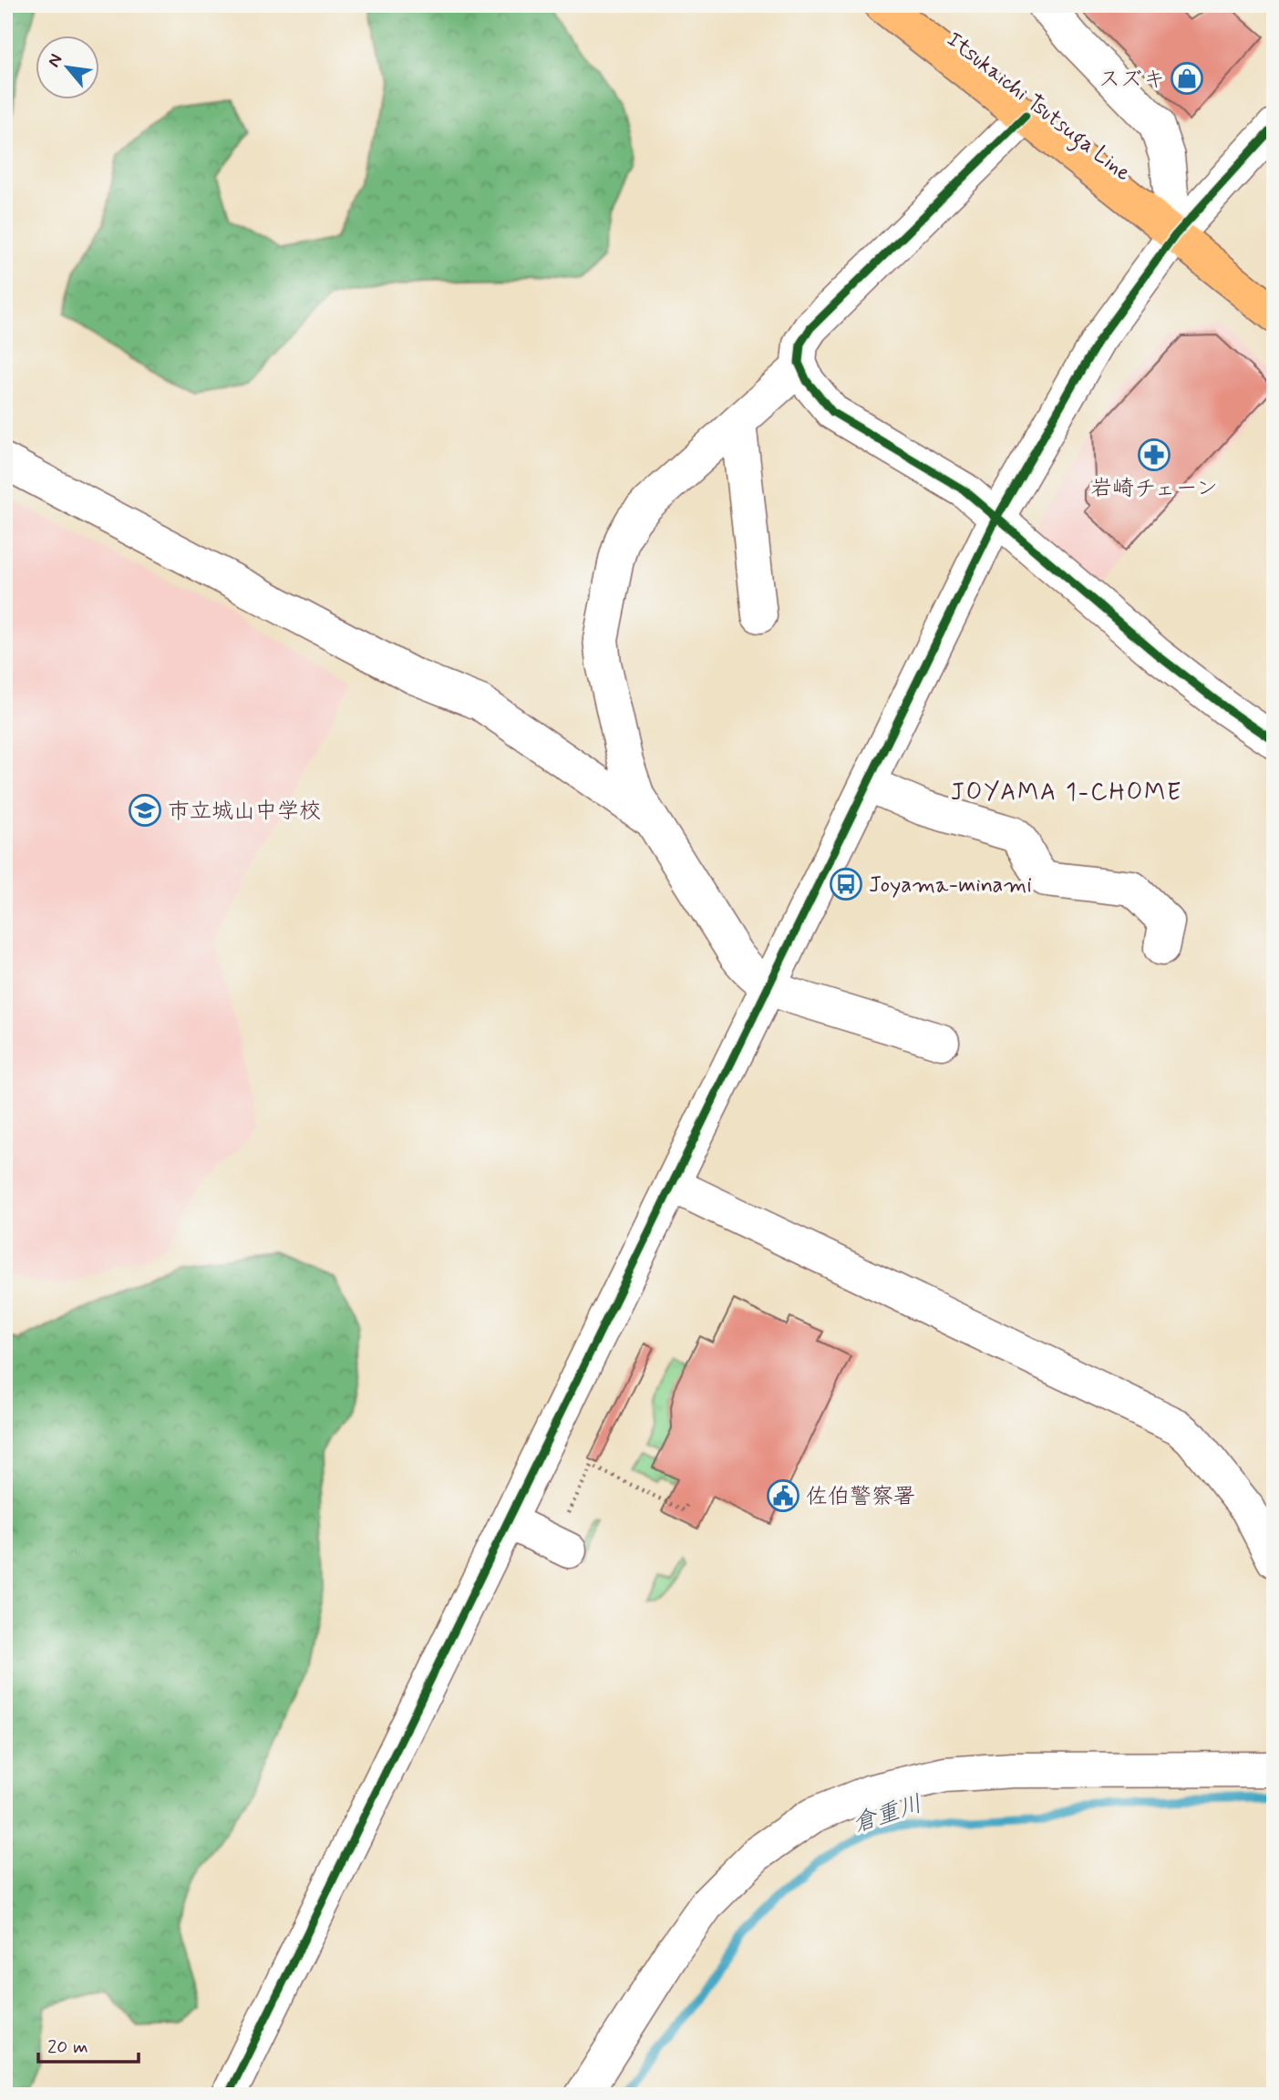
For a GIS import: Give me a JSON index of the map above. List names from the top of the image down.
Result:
{
  "streets": {
    "main road": ["Itsukaichi Tsutsuga Line"]
  },
  "districts": ["JOYAMA 1-CHOME"],
  "water": ["倉重川"],
  "places": {
    "shop": ["スズキ"],
    "pharmacy": ["岩崎チェーン"],
    "school or university": ["市立城山中学校"],
    "bus stop": ["Joyama-minami"],
    "public building": ["佐伯警察署"]
  },
  "scale_bar": "20 m",
  "north": "top left"
}
